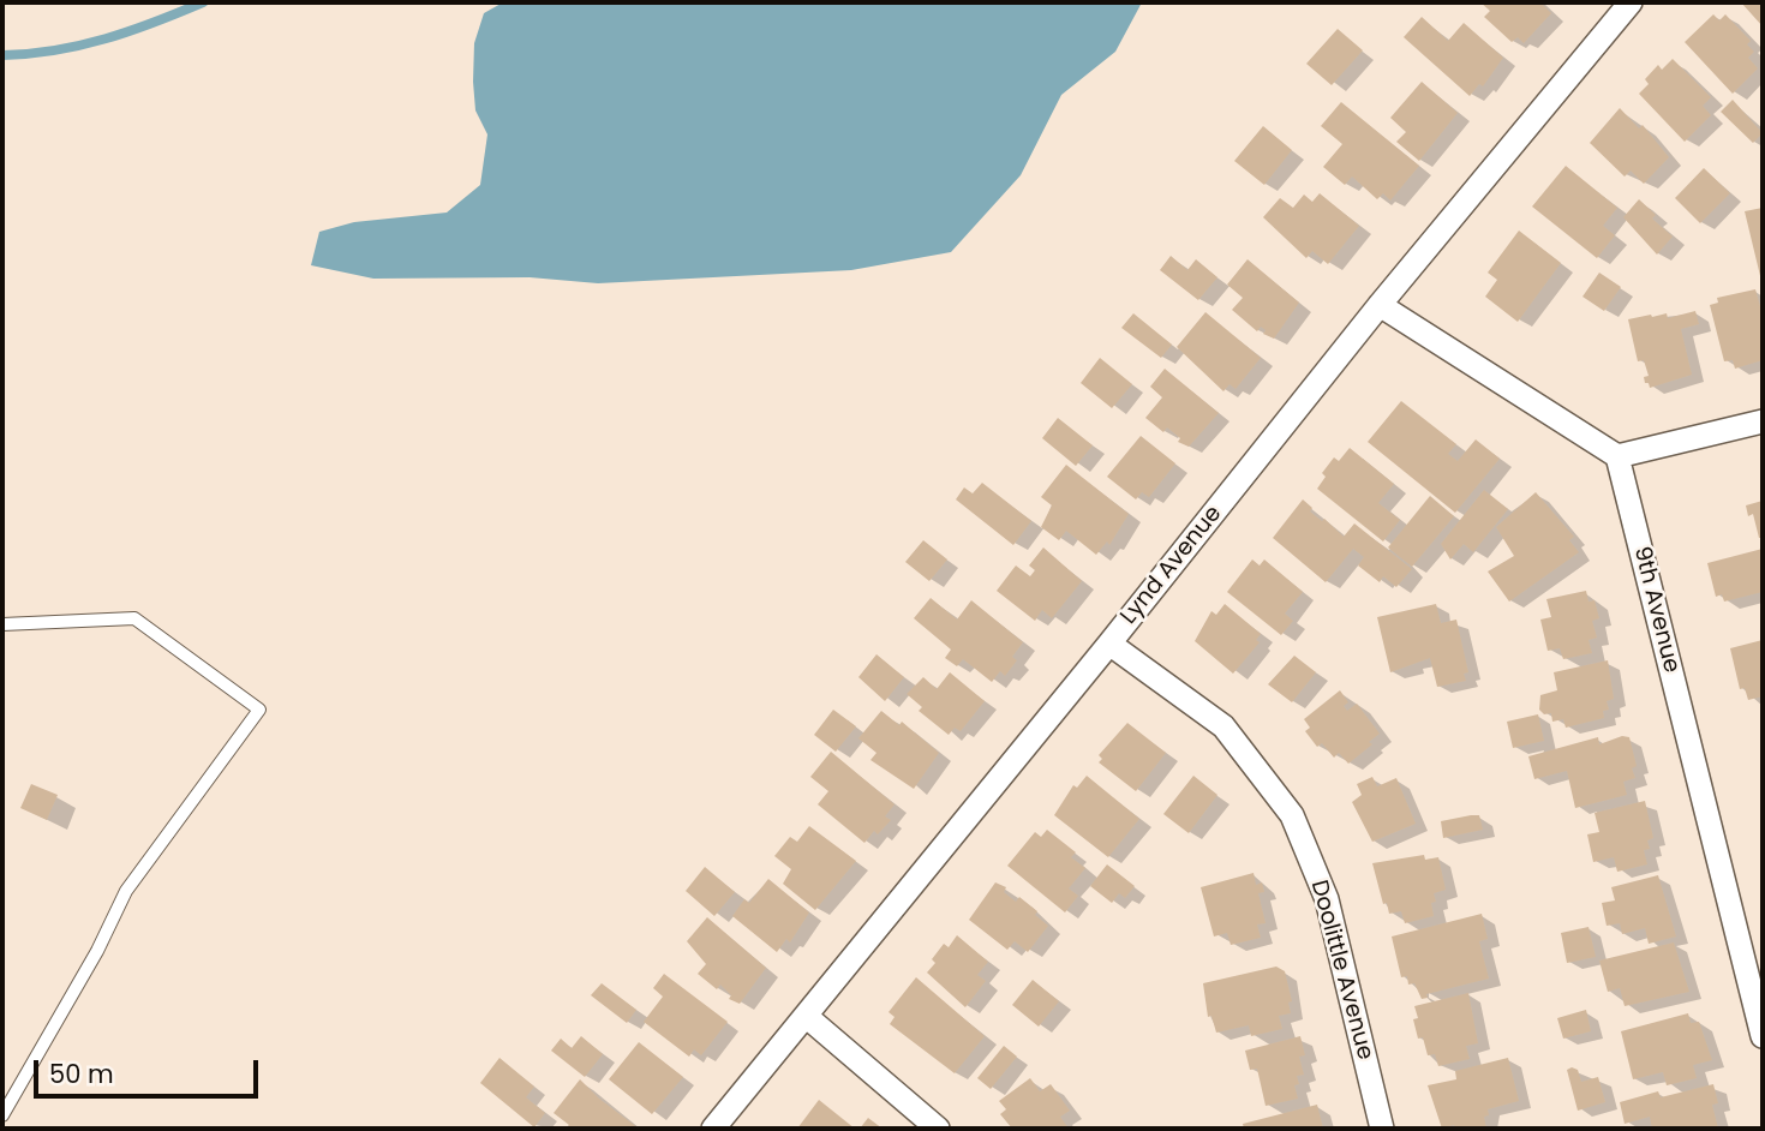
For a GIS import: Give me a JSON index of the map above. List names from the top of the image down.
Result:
{
  "streets": {
    "street": ["Lynd Avenue", "9th Avenue", "Doolittle Avenue"]
  },
  "crossings": [
    ["Lynd Avenue", "Doolittle Avenue"]
  ],
  "scale_bar": "50 m"
}
